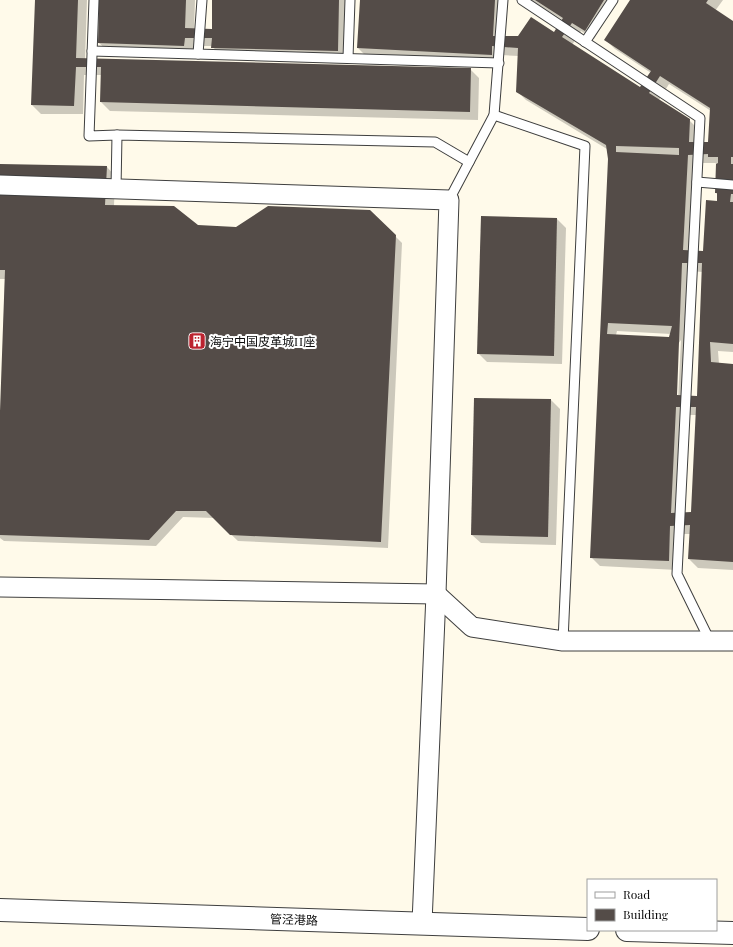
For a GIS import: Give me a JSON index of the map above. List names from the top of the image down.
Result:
{
  "streets": {
    "street": ["管泾港路"]
  },
  "places": {
    "building": ["海宁中国皮革城H座"]
  },
  "legend": ["Road", "Building"]
}
